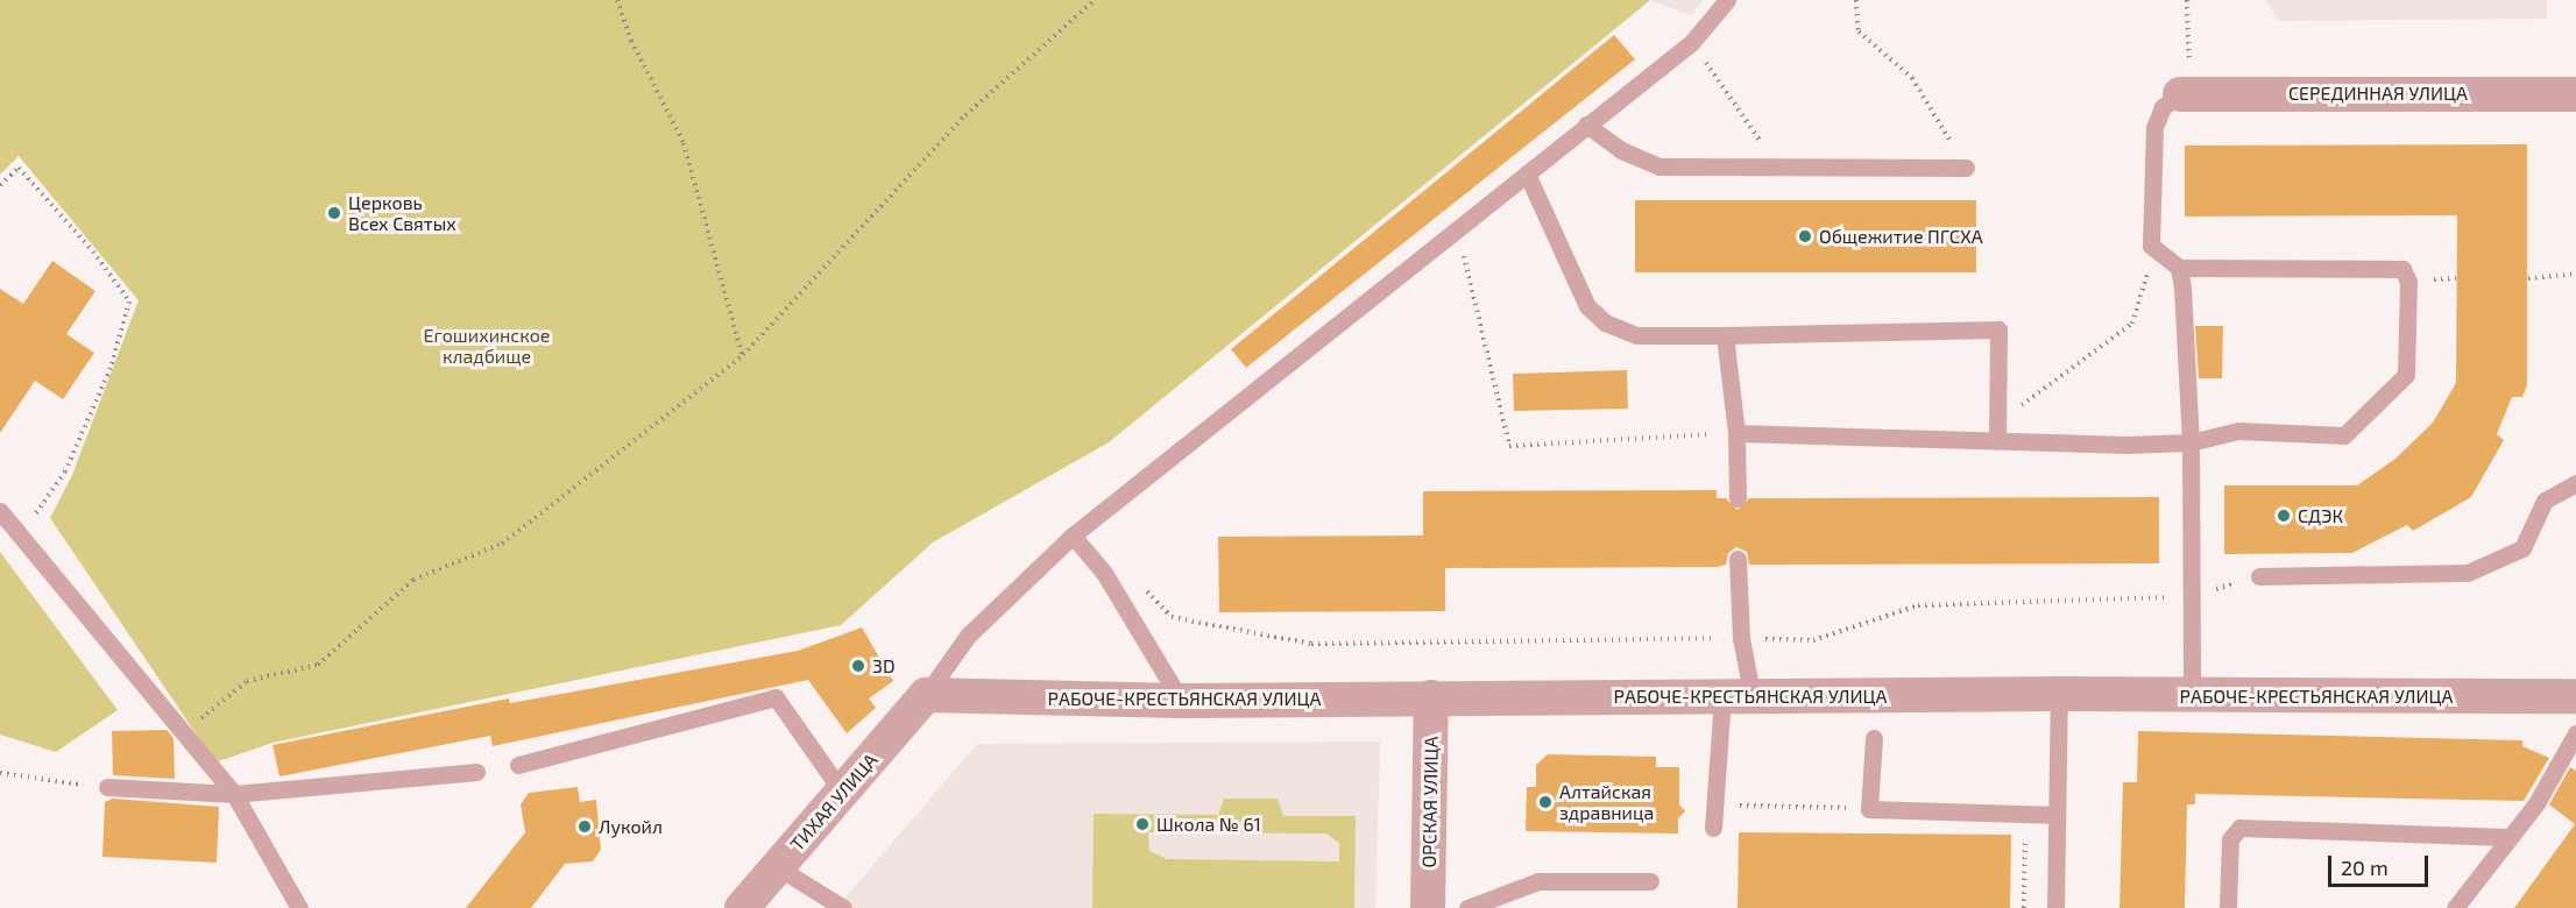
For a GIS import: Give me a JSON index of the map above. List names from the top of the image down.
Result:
{
  "streets": {
    "street": [
      "СЕРЕДИННАЯ УЛИЦА",
      "РАБОЧЕ-КРЕСТЬЯНСКАЯ УЛИЦА",
      "ТИХАЯ УЛИЦА",
      "ОРСКАЯ УЛИЦА"
    ]
  },
  "crossings": [
    ["РАБОЧЕ-КРЕСТЬЯНСКАЯ УЛИЦА", "ТИХАЯ УЛИЦА"],
    ["РАБОЧЕ-КРЕСТЬЯНСКАЯ УЛИЦА", "ОРСКАЯ УЛИЦА"]
  ],
  "parks": ["Егошихинское кладбище"],
  "places": [
    "Церковь Всех Святых",
    "Общежитие ПГСХА",
    "СДЭК",
    "3D",
    "Алтайская здравница",
    "Школа № 61",
    "Лукойл"
  ],
  "scale_bar": "20 m"
}
